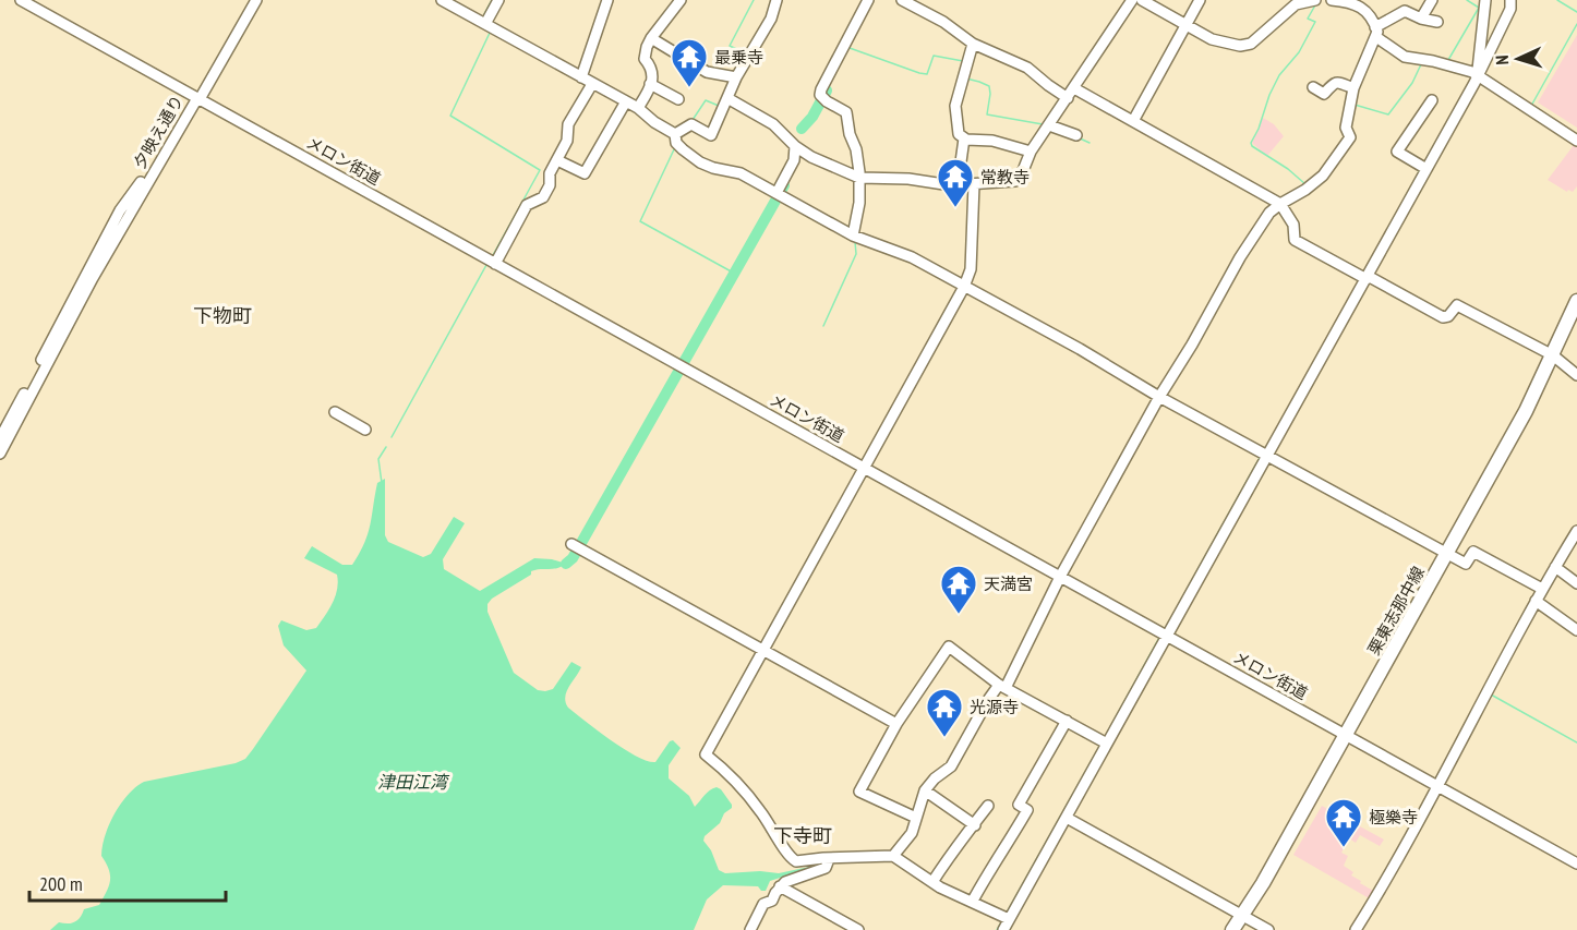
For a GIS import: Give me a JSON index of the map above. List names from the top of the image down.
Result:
{
  "streets": {
    "main road": ["栗東志那中線"],
    "street": ["夕映え通り", "メロン街道"]
  },
  "crossings": [
    ["夕映え通り", "メロン街道"],
    ["メロン街道", "栗東志那中線"]
  ],
  "districts": ["下物町", "下寺町"],
  "water": ["津田江湾"],
  "places": {
    "temple": [
      "最乗寺",
      "常教寺",
      "天満宮",
      "光源寺",
      "極樂寺"
    ]
  },
  "scale_bar": "200 m",
  "north": "left"
}
